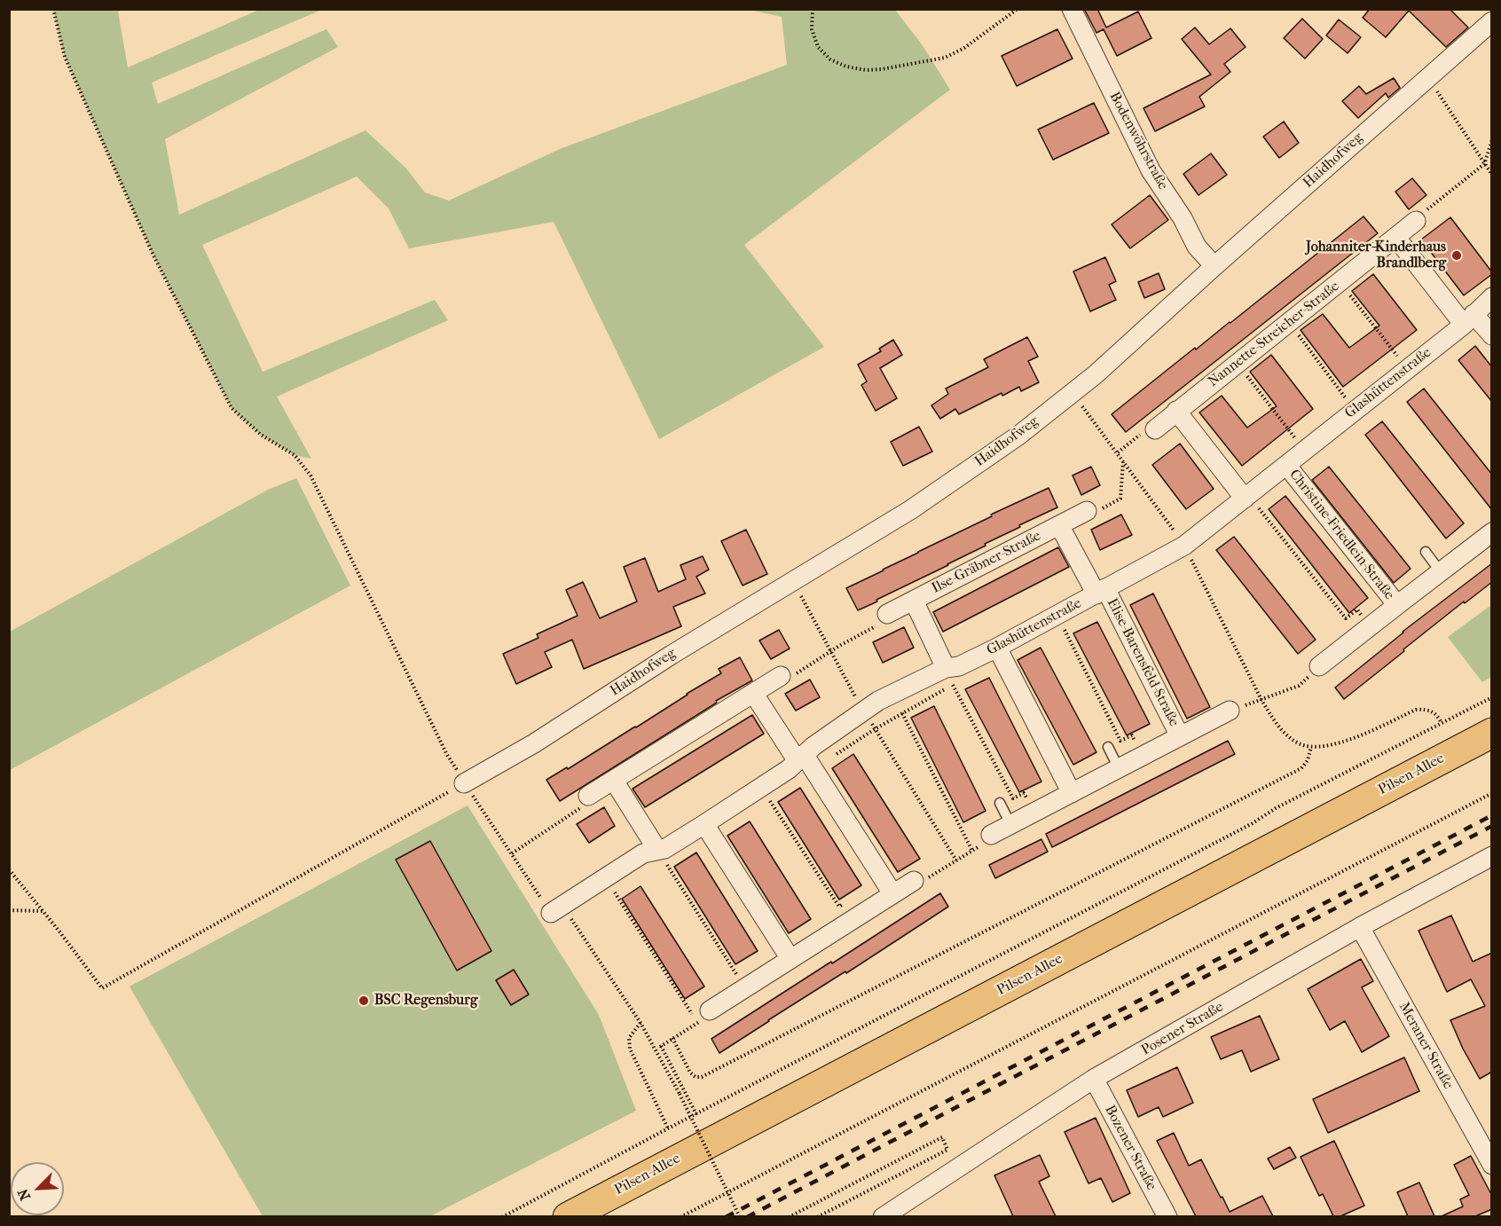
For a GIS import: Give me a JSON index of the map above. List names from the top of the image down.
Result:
{
  "streets": {
    "main road": ["Pilsen-Allee"],
    "street": [
      "Bodenwöhrstraße",
      "Haidhofweg",
      "Nannette-Streicher-Straße",
      "Glashüttenstraße",
      "Christine-Friedlein-Straße",
      "Ilse-Gräbner-Straße",
      "Elise-Barensfeld-Straße",
      "Posener Straße",
      "Meraner Straße",
      "Bozener Straße"
    ]
  },
  "crossings": [
    ["Bodenwöhrstraße", "Haidhofweg"],
    ["Glashüttenstraße", "Christine-Friedlein-Straße"],
    ["Glashüttenstraße", "Ilse-Gräbner-Straße"],
    ["Glashüttenstraße", "Elise-Barensfeld-Straße"],
    ["Ilse-Gräbner-Straße", "Elise-Barensfeld-Straße"],
    ["Posener Straße", "Meraner Straße"],
    ["Posener Straße", "Bozener Straße"]
  ],
  "places": ["Johanniter-Kinderhaus Brandlberg", "BSC Regensburg"],
  "north": "bottom left"
}
